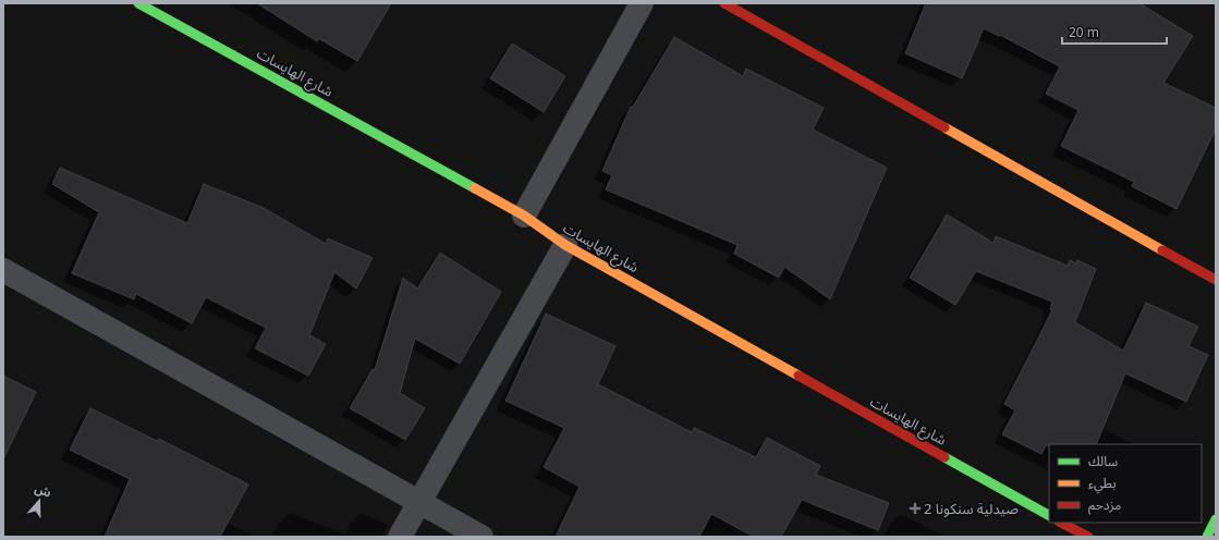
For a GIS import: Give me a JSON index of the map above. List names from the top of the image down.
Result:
{
  "streets": {
    "street": ["شارع الهايسات"]
  },
  "places": {
    "health": ["صيدلية سنكونا 2"]
  },
  "legend": ["سالك", "بطيء", "مزدحم"],
  "scale_bar": "20 m",
  "north": "top"
}
